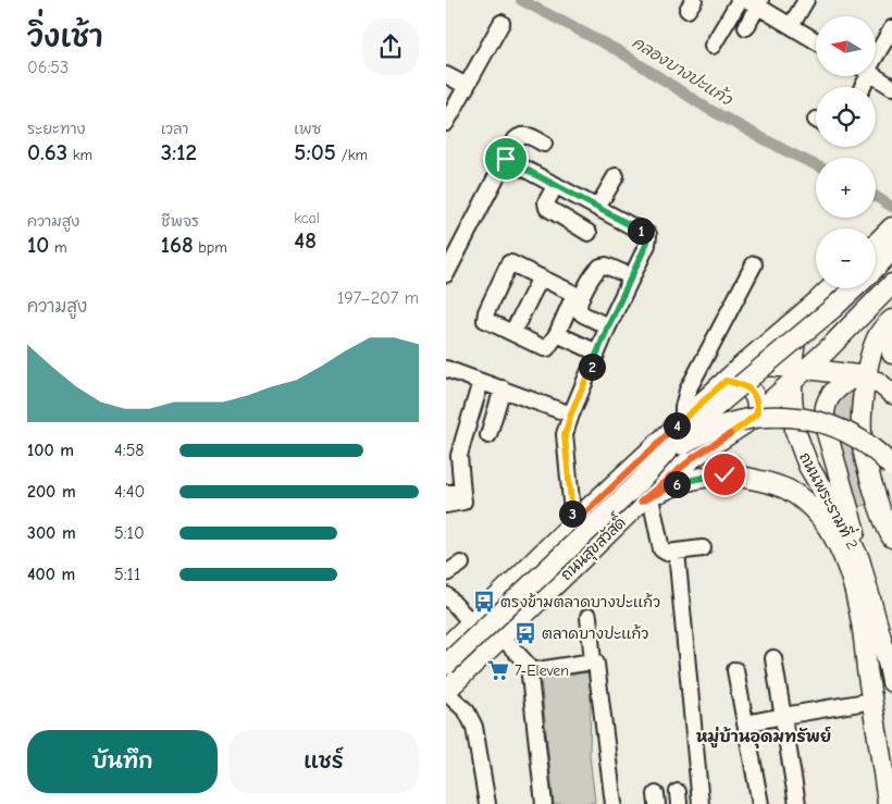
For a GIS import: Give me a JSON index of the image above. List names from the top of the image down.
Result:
{
  "streets": {
    "main road": ["ถนนพระรามที่ 2", "ถนนสุขสวัสดิ์"]
  },
  "crossings": [
    ["ถนนพระรามที่ 2", "ถนนสุขสวัสดิ์"]
  ],
  "districts": ["หมู่บ้านอุดมทรัพย์"],
  "water": ["คลองบางปะแก้ว"],
  "places": {
    "bus stop": ["ตรงข้ามตลาดบางปะแก้ว", "ตลาดบางปะแก้ว"],
    "supermarket": ["7-Eleven"]
  },
  "north": "left",
  "page": {
    "heading": ["วิ่งเช้า", "06:53"],
    "map_buttons": ["+", "−"],
    "stats": [
      ["ระยะทาง", "0.63 km"],
      ["เวลา", "3:12"],
      ["เพซ", "5:05 /km"],
      ["ความสูง", "10 m"],
      ["ชีพจร", "168 bpm"],
      ["kcal", "48"]
    ],
    "pins": [
      "1",
      "2",
      "4",
      "6",
      "3"
    ],
    "chart": ["ความสูง", "197–207 m"],
    "list": [
      {
        "name": "100 m",
        "note": "4:58"
      },
      {
        "name": "200 m",
        "note": "4:40"
      },
      {
        "name": "300 m",
        "note": "5:10"
      },
      {
        "name": "400 m",
        "note": "5:11"
      }
    ],
    "buttons": ["บันทึก", "แชร์"]
  }
}
